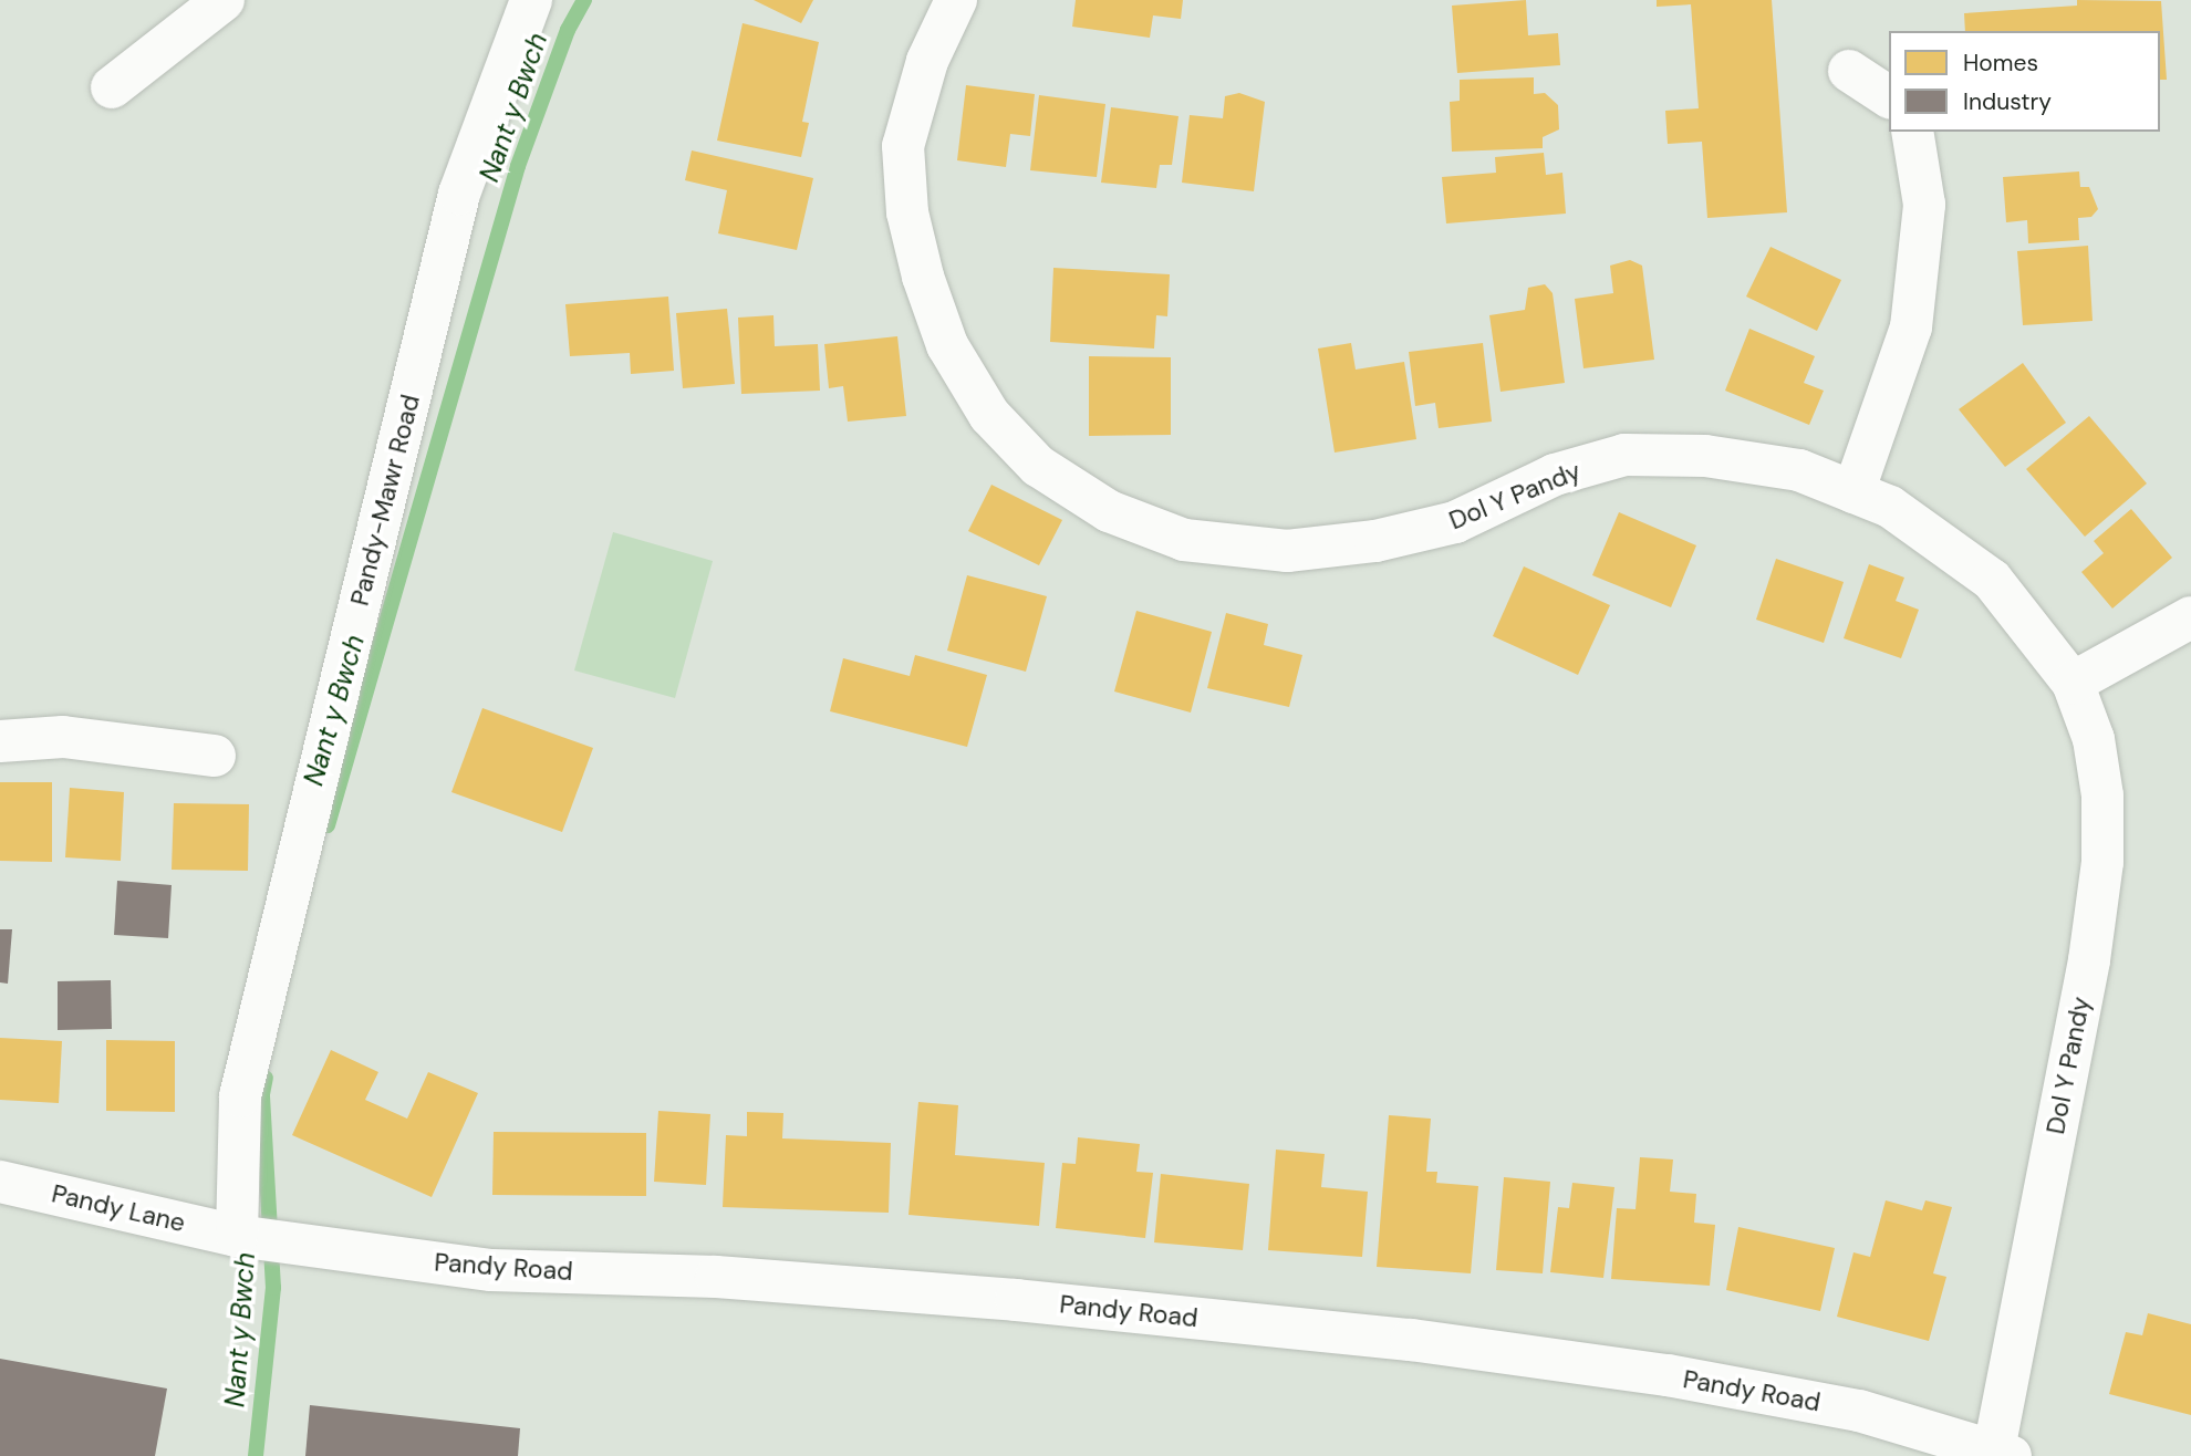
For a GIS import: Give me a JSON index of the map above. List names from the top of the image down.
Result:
{
  "streets": {
    "street": [
      "Dol Y Pandy",
      "Pandy-Mawr Road",
      "Pandy Lane",
      "Pandy Road"
    ]
  },
  "crossings": [
    ["Dol Y Pandy", "Pandy Road"],
    ["Pandy-Mawr Road", "Pandy Lane"],
    ["Pandy-Mawr Road", "Pandy Road"],
    ["Pandy Lane", "Pandy Road"]
  ],
  "water": ["Nant y Bwch"],
  "legend": ["Homes", "Industry"]
}
